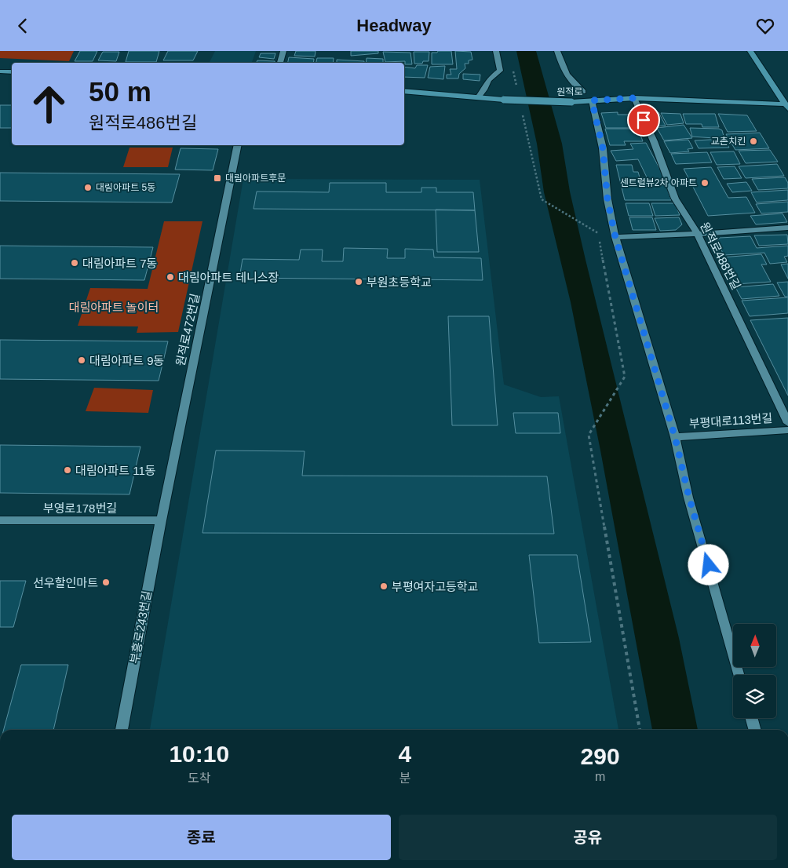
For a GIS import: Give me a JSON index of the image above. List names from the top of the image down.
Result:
{
  "streets": {
    "main road": ["원적로"],
    "street": [
      "원적로488번길",
      "원적로472번길",
      "부평대로113번길",
      "부영로178번길",
      "부흥로243번길"
    ]
  },
  "crossings": [
    ["원적로", "원적로488번길"],
    ["원적로472번길", "부영로178번길"],
    ["원적로472번길", "부흥로243번길"],
    ["부영로178번길", "부흥로243번길"]
  ],
  "parks": ["대림아파트 놀이터"],
  "places": {
    "other": [
      "교촌치킨",
      "센트럴뷰2차 아파트",
      "대림아파트 5동",
      "대림아파트 7동",
      "대림아파트 테니스장",
      "부원초등학교",
      "대림아파트 9동",
      "대림아파트 11동",
      "선우할인마트",
      "부평여자고등학교"
    ],
    "transit": ["대림아파트후문"]
  },
  "north": "top",
  "page": {
    "header": "Headway",
    "turn": ["50 m", "원적로486번길"],
    "eta": [
      "10:10",
      "도착",
      "4",
      "분",
      "290",
      "m"
    ],
    "buttons": ["종료", "공유"]
  }
}
